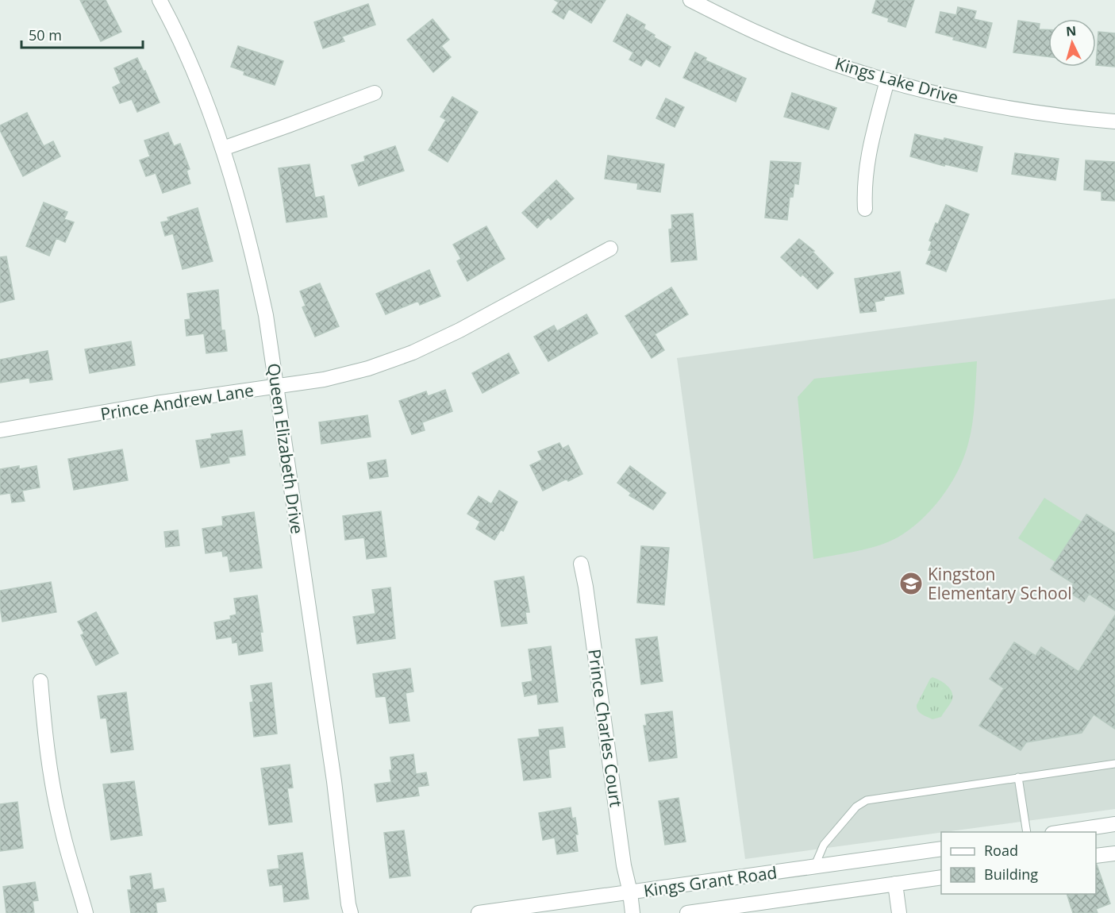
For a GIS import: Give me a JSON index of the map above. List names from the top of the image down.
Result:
{
  "streets": {
    "street": [
      "Kings Lake Drive",
      "Prince Andrew Lane",
      "Queen Elizabeth Drive",
      "Prince Charles Court",
      "Kings Grant Road"
    ]
  },
  "crossings": [
    ["Prince Andrew Lane", "Queen Elizabeth Drive"],
    ["Prince Charles Court", "Kings Grant Road"]
  ],
  "places": {
    "school or university": ["Kingston Elementary School"]
  },
  "legend": ["Road", "Building"],
  "scale_bar": "50 m",
  "north": "top"
}
